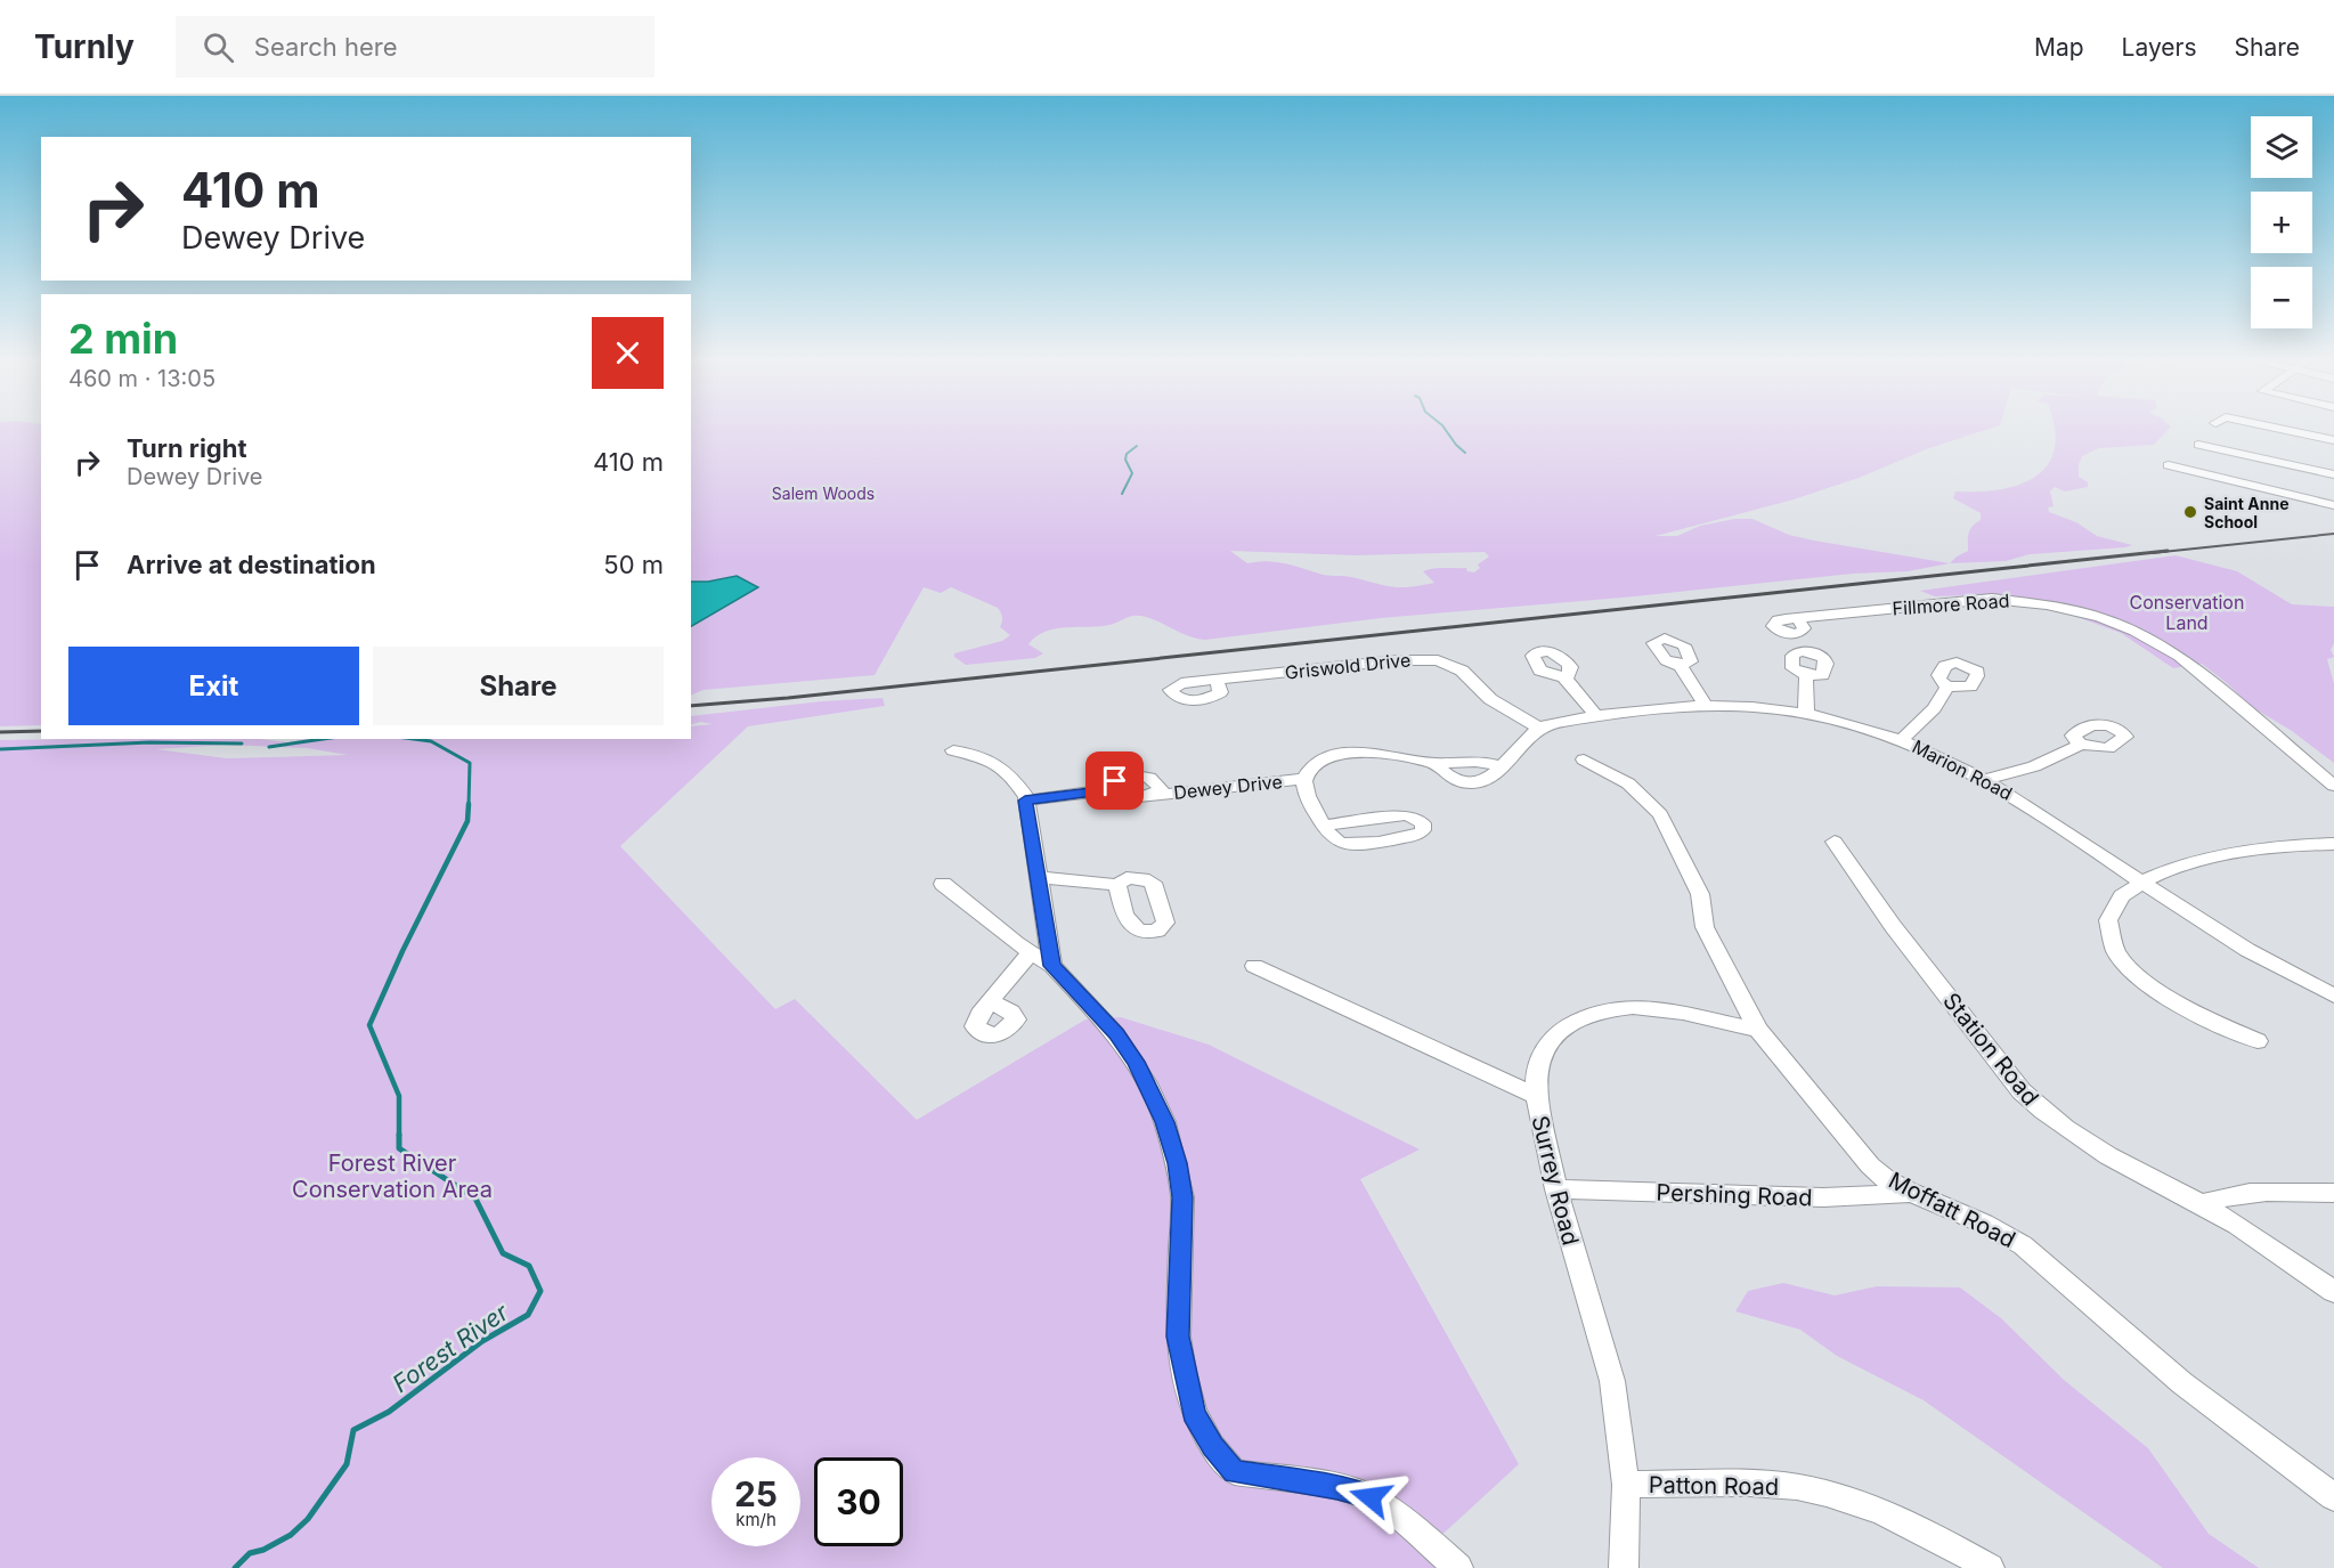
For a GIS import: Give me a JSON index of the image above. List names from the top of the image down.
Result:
{
  "streets": {
    "street": [
      "Fillmore Road",
      "Griswold Drive",
      "Marion Road",
      "Dewey Drive",
      "Station Road",
      "Surrey Road",
      "Pershing Road",
      "Moffatt Road",
      "Patton Road"
    ]
  },
  "crossings": [
    ["Griswold Drive", "Marion Road"],
    ["Surrey Road", "Pershing Road"],
    ["Surrey Road", "Patton Road"],
    ["Pershing Road", "Moffatt Road"]
  ],
  "water": ["Forest River"],
  "parks": ["Salem Woods", "Conservation Land", "Forest River Conservation Area"],
  "places": ["Saint Anne School"],
  "page": {
    "header": "Turnly",
    "search": "Search here",
    "nav": ["Map", "Layers", "Share"],
    "map_buttons": ["+", "−"],
    "turn": ["410 m", "Dewey Drive"],
    "heading": ["2 min", "460 m · 13:05"],
    "list": [
      {
        "name": "Turn right",
        "note": "Dewey Drive",
        "value": "410 m"
      },
      {
        "name": "Arrive at destination",
        "value": "50 m"
      }
    ],
    "buttons": ["Exit", "Share"],
    "speed": "25 km/h",
    "limit": "30"
  }
}
